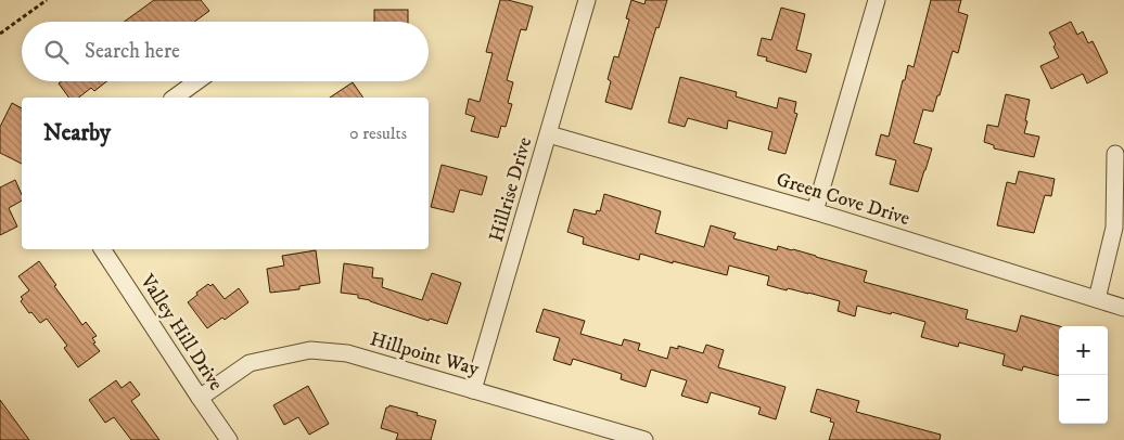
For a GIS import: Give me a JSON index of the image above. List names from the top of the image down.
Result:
{
  "streets": {
    "street": [
      "Hillrise Drive",
      "Green Cove Drive",
      "Valley Hill Drive",
      "Hillpoint Way"
    ]
  },
  "crossings": [
    ["Hillrise Drive", "Green Cove Drive"],
    ["Hillrise Drive", "Hillpoint Way"],
    ["Valley Hill Drive", "Hillpoint Way"]
  ],
  "page": {
    "search": "Search here",
    "heading": ["Nearby", "0 results"],
    "map_buttons": ["+", "−"]
  }
}
